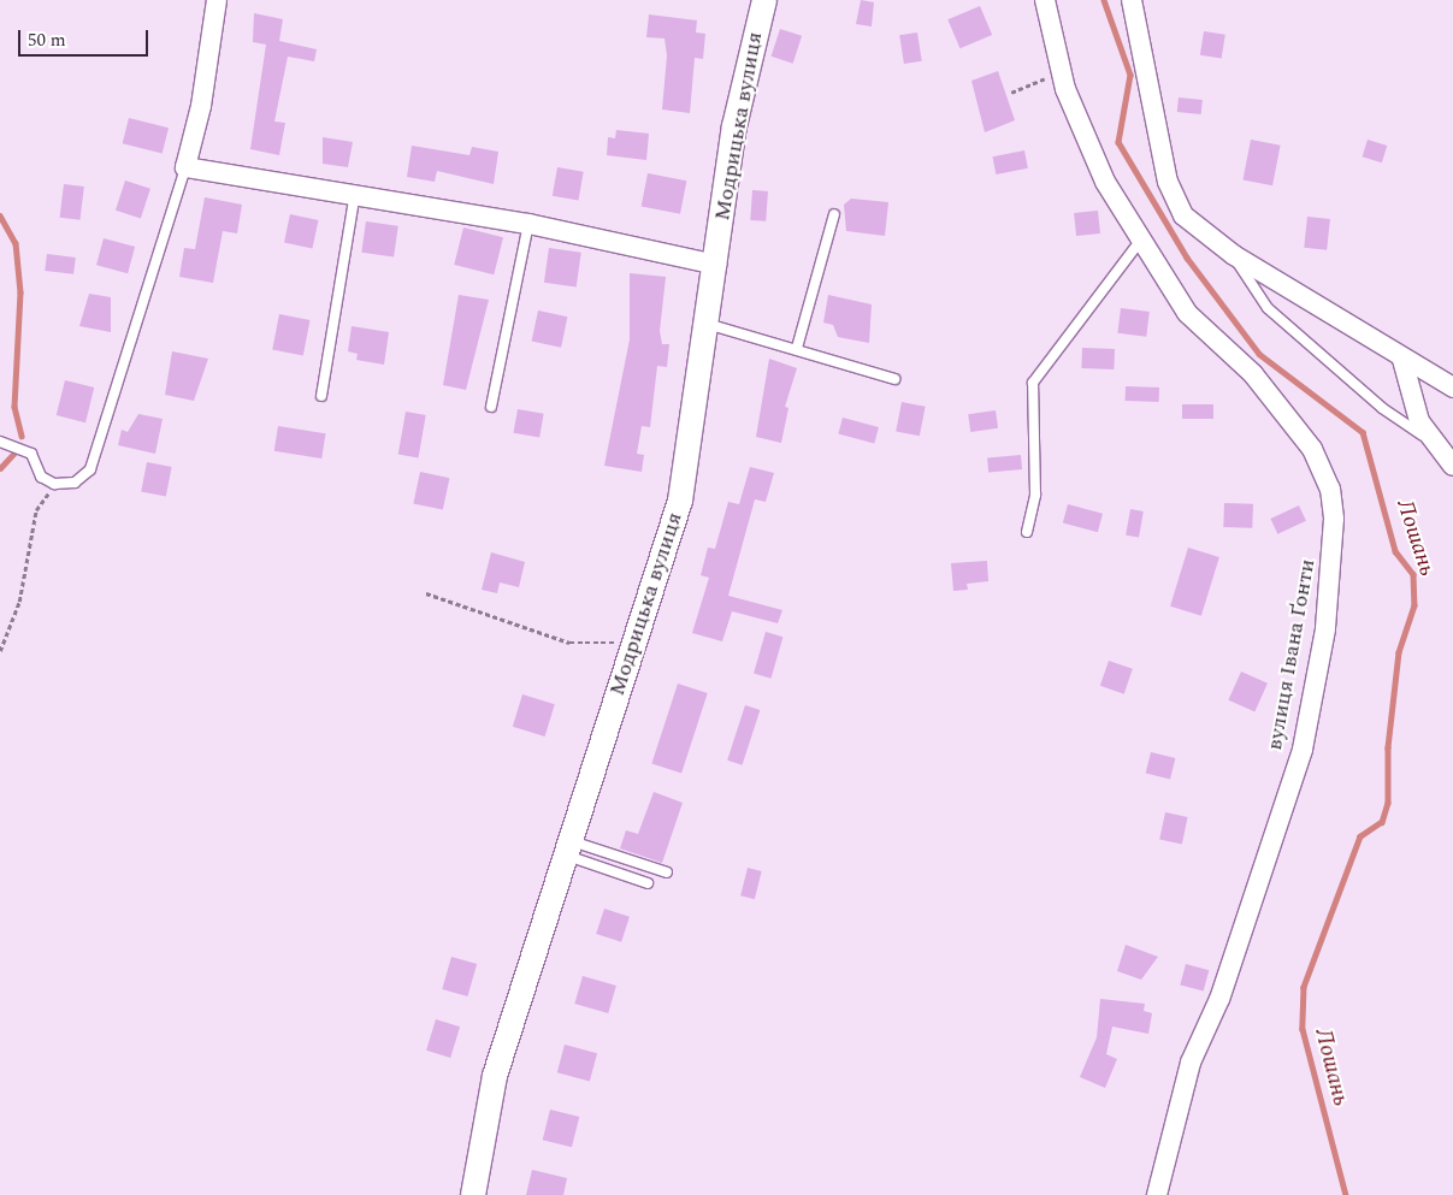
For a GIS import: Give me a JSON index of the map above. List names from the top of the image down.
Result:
{
  "streets": {
    "street": ["Модрицька вулиця", "вулиця Івана Ґонти"]
  },
  "water": ["Лошань"],
  "scale_bar": "50 m"
}
